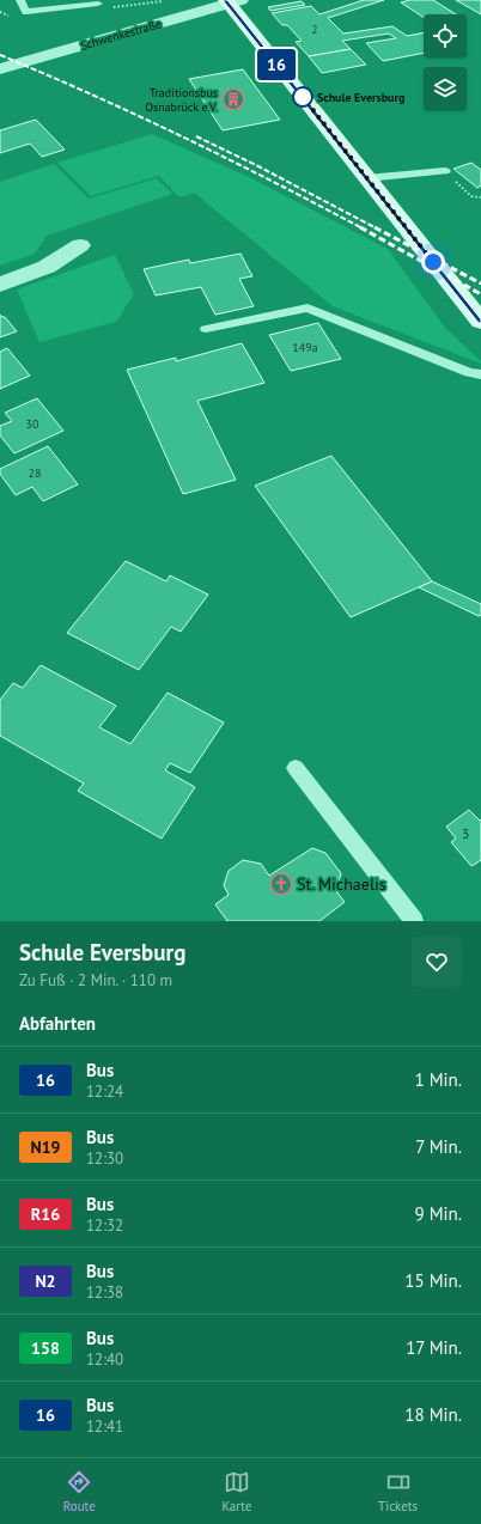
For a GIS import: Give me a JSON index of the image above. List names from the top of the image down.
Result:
{
  "streets": {
    "street": ["Schwenkestraße"]
  },
  "places": {
    "other": ["Schule Eversburg"],
    "building": ["Traditionsbus Osnabrück e.V."],
    "church": ["St. Michaelis"]
  },
  "lines": ["bus line 16"],
  "house_numbers": [
    "2",
    "149a",
    "30",
    "28",
    "3"
  ],
  "page": {
    "on_map": "16",
    "heading": [
      ["Schule Eversburg", "Zu Fuß · 2 Min. · 110 m"],
      "Abfahrten"
    ],
    "list": [
      {
        "mark": "16",
        "name": "Bus",
        "note": "12:24",
        "value": "1 Min."
      },
      {
        "mark": "N19",
        "name": "Bus",
        "note": "12:30",
        "value": "7 Min."
      },
      {
        "mark": "R16",
        "name": "Bus",
        "note": "12:32",
        "value": "9 Min."
      },
      {
        "mark": "N2",
        "name": "Bus",
        "note": "12:38",
        "value": "15 Min."
      },
      {
        "mark": "158",
        "name": "Bus",
        "note": "12:40",
        "value": "17 Min."
      },
      {
        "mark": "16",
        "name": "Bus",
        "note": "12:41",
        "value": "18 Min."
      }
    ],
    "tabs": ["Route", "Karte", "Tickets"]
  }
}
